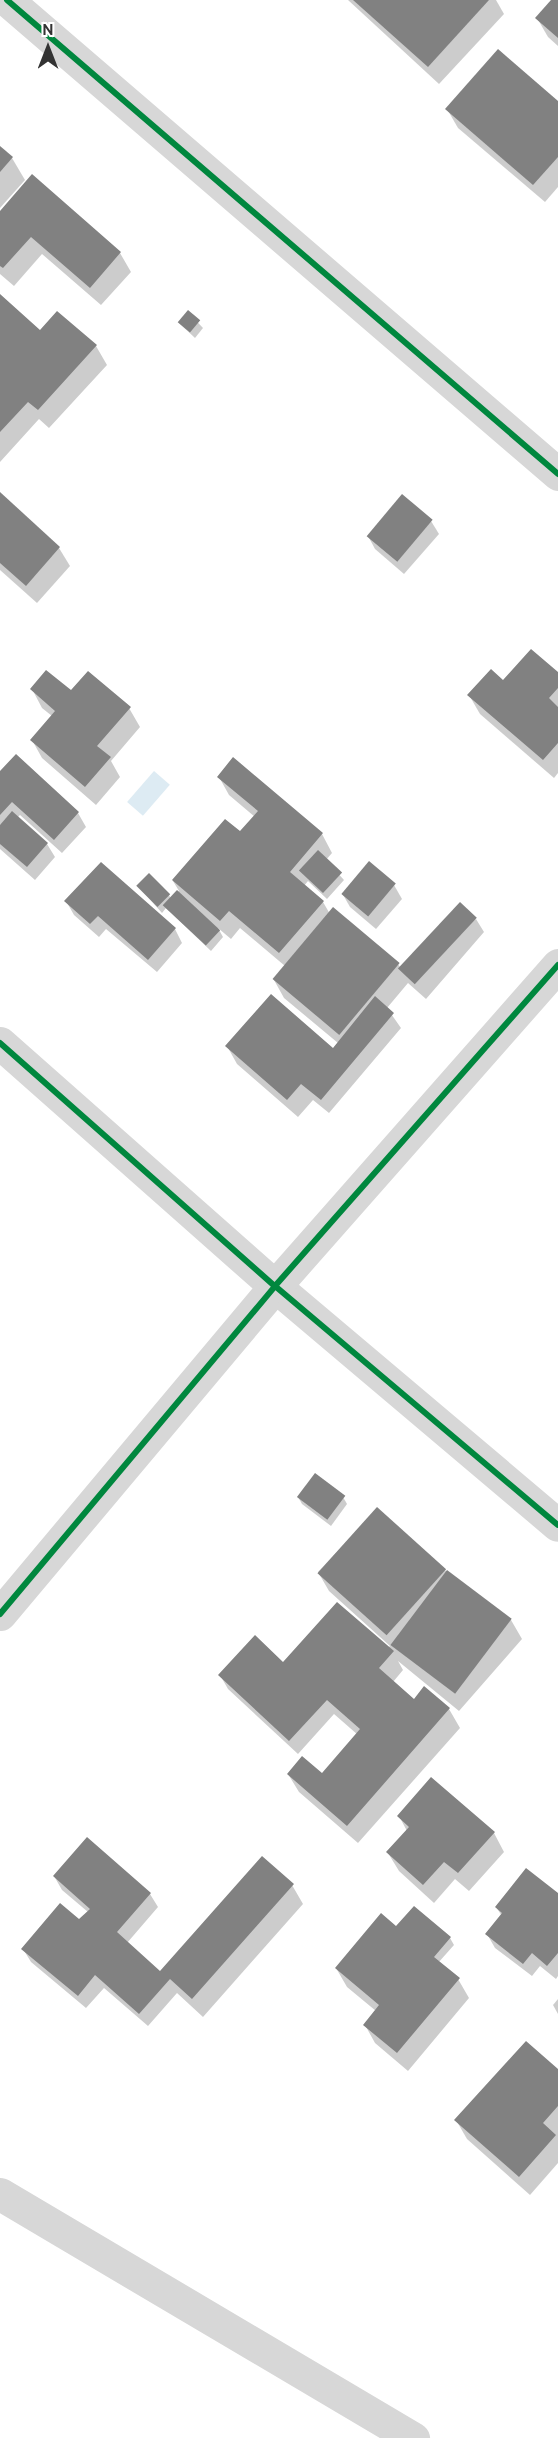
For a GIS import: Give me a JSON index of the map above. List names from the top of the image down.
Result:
{
  "north": "top"
}
